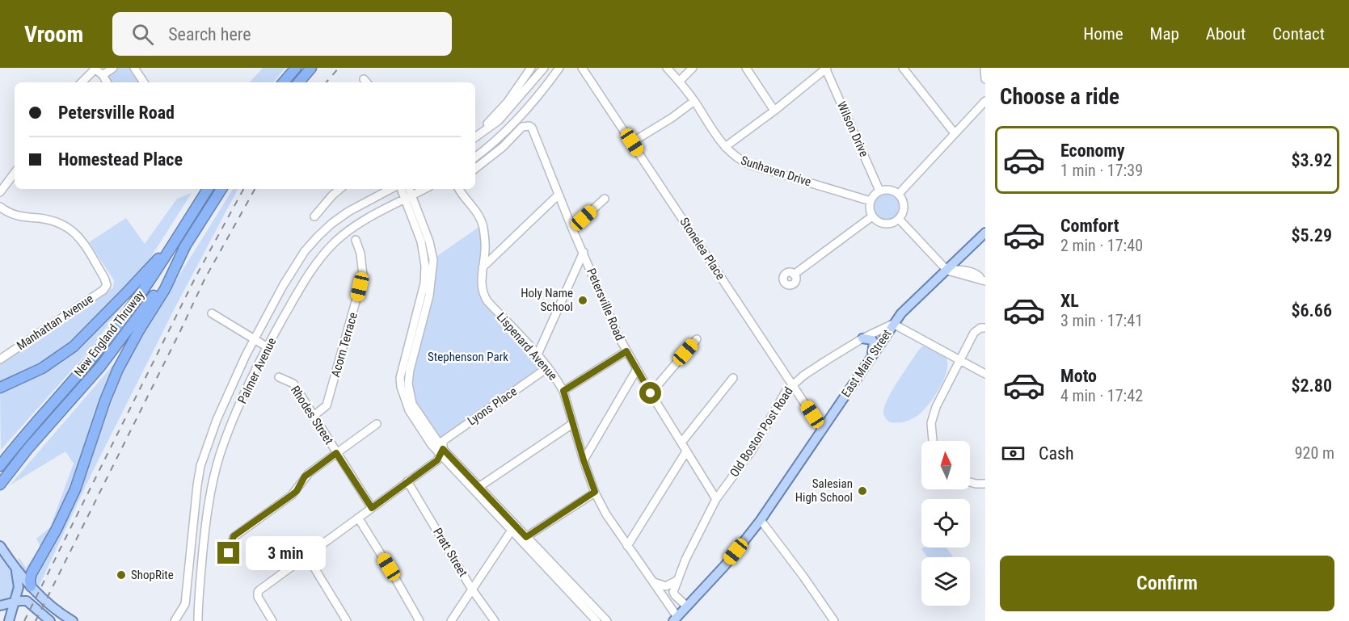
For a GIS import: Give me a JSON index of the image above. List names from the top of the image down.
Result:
{
  "streets": {
    "highway": ["New England Thruway"],
    "main road": ["East Main Street"],
    "street": [
      "Wilson Drive",
      "Sunhaven Drive",
      "Stonelea Place",
      "Petersville Road",
      "Manhattan Avenue",
      "Acorn Terrace",
      "Lispenard Avenue",
      "Palmer Avenue",
      "Lyons Place",
      "Rhodes Street",
      "Old Boston Post Road",
      "Pratt Street"
    ]
  },
  "crossings": [
    ["Wilson Drive", "Sunhaven Drive"],
    ["Stonelea Place", "East Main Street"],
    ["Stonelea Place", "Old Boston Post Road"],
    ["Petersville Road", "Old Boston Post Road"],
    ["Acorn Terrace", "Rhodes Street"],
    ["Lispenard Avenue", "East Main Street"],
    ["Lispenard Avenue", "Lyons Place"],
    ["East Main Street", "Old Boston Post Road"]
  ],
  "parks": ["Stephenson Park"],
  "places": ["Holy Name School", "Salesian High School", "ShopRite"],
  "north": "top",
  "page": {
    "header": "Vroom",
    "search": "Search here",
    "nav": [
      "Home",
      "Map",
      "About",
      "Contact"
    ],
    "heading": "Choose a ride",
    "banner": ["Petersville Road", "Homestead Place"],
    "list": [
      {
        "name": "Economy",
        "note": "1 min · 17:39",
        "value": "$3.92"
      },
      {
        "name": "Comfort",
        "note": "2 min · 17:40",
        "value": "$5.29"
      },
      {
        "name": "XL",
        "note": "3 min · 17:41",
        "value": "$6.66"
      },
      {
        "name": "Moto",
        "note": "4 min · 17:42",
        "value": "$2.80"
      }
    ],
    "pay": ["Cash", "920 m"],
    "bubble": "3 min",
    "buttons": "Confirm"
  }
}
